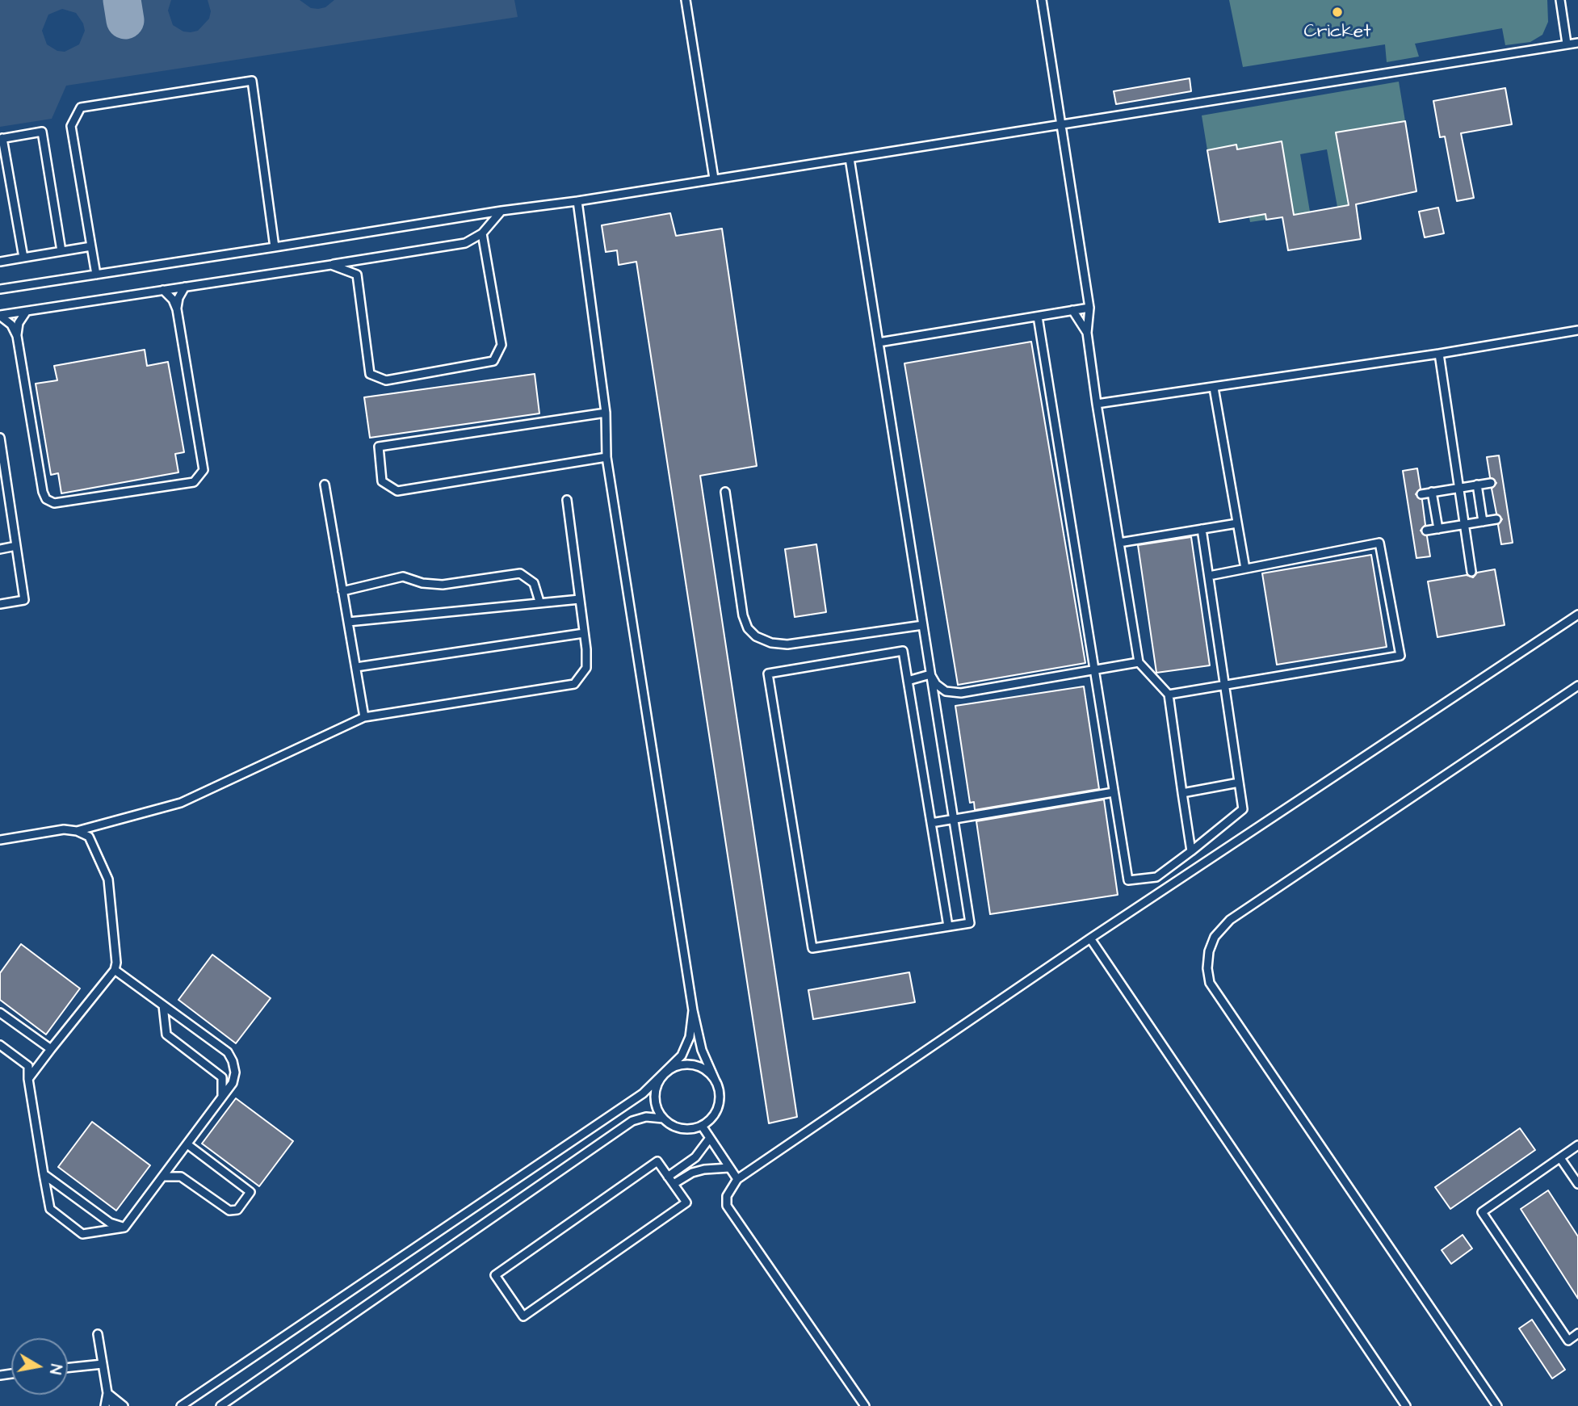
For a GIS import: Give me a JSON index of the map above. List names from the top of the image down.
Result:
{
  "places": ["Cricket"],
  "north": "right"
}
